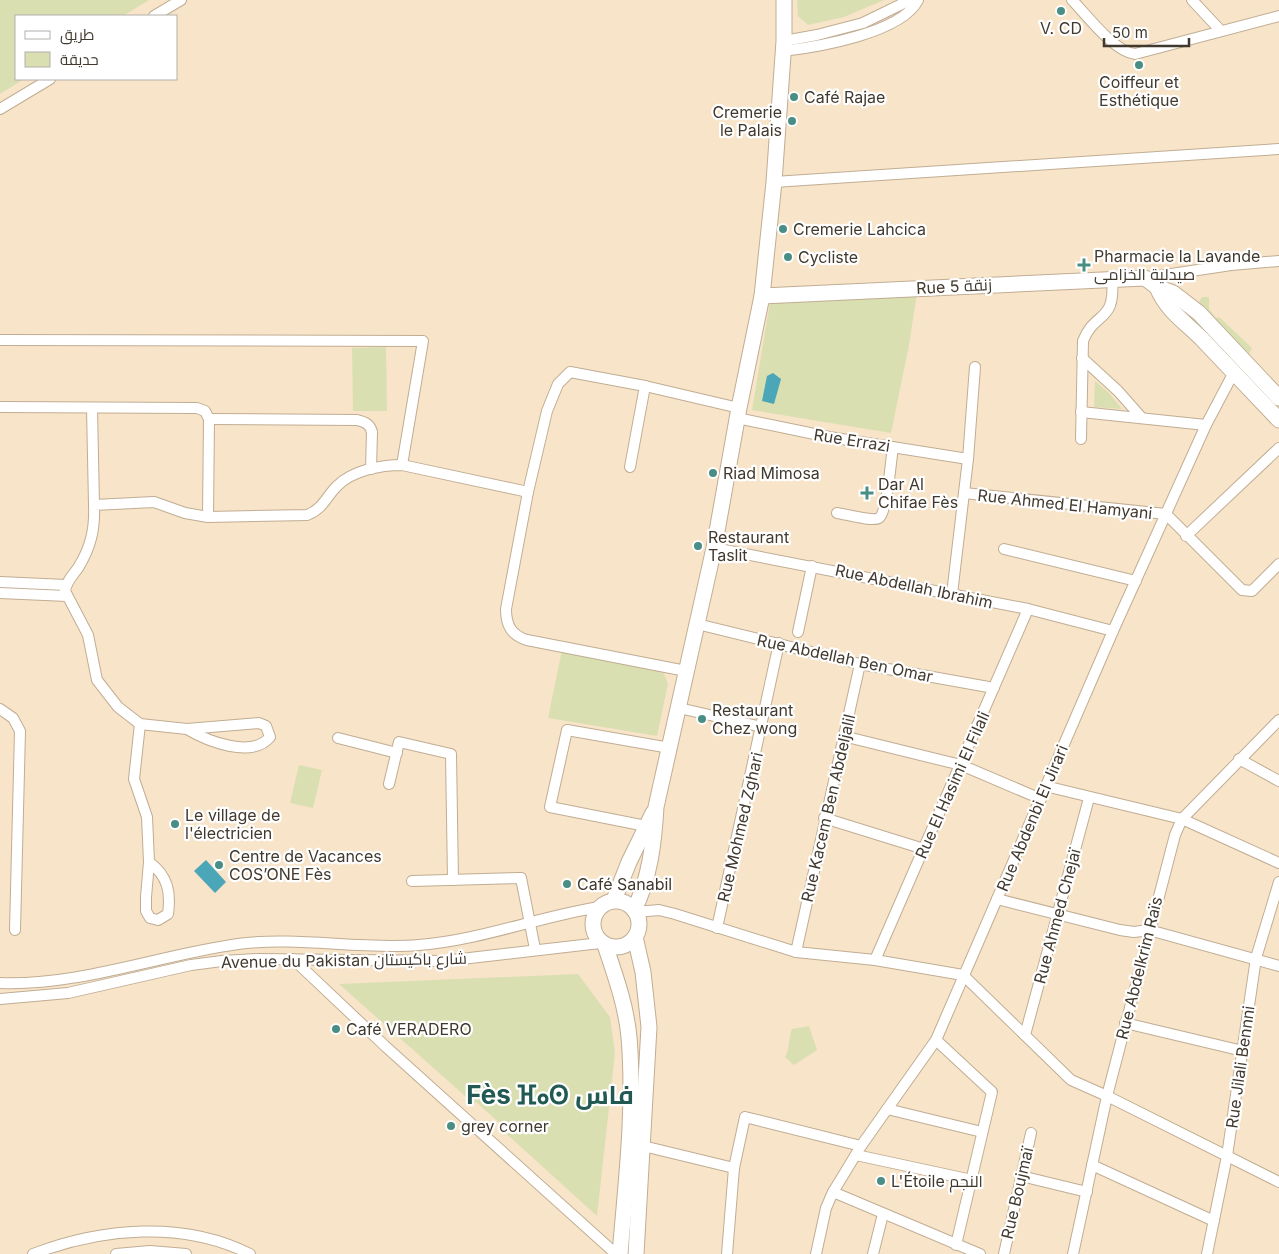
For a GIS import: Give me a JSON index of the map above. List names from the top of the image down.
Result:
{
  "streets": {
    "street": [
      "Rue 5 زنقة",
      "Rue Errazi",
      "Rue Ahmed El Hamyani",
      "Rue Abdellah Ibrahim",
      "Rue Abdellah Ben Omar",
      "Rue El Hasimi El Filali",
      "Rue Kacem Ben Abdeljalil",
      "Rue Abdenbi El Jirari",
      "Rue Mohmed Zghari",
      "Rue Ahmed Chejaï",
      "Avenue du Pakistan شارع باكيستان",
      "Rue Abdelkrim Raïs",
      "Rue Jilali Bennni",
      "Rue Boujmaï"
    ]
  },
  "crossings": [
    ["Rue Ahmed El Hamyani", "Rue Abdenbi El Jirari"],
    ["Rue Abdellah Ibrahim", "Rue El Hasimi El Filali"],
    ["Rue Abdellah Ibrahim", "Rue Abdenbi El Jirari"],
    ["Rue Abdellah Ben Omar", "Rue El Hasimi El Filali"],
    ["Rue Abdellah Ben Omar", "Rue Kacem Ben Abdeljalil"],
    ["Rue Abdellah Ben Omar", "Rue Mohmed Zghari"]
  ],
  "districts": ["Fès ⴼⴰⵙ فاس"],
  "places": {
    "other": [
      "V. CD",
      "Coiffeur et Esthétique",
      "Café Rajae",
      "Cremerie le Palais",
      "Cremerie Lahcica",
      "Cycliste",
      "Riad Mimosa",
      "Restaurant Taslit",
      "Restaurant Chez wong",
      "Le village de l'électricien",
      "Centre de Vacances COS’ONE Fès",
      "Café Sanabil",
      "Café VERADERO",
      "grey corner",
      "L'Étoile النجم"
    ],
    "health": ["Pharmacie la Lavande صيدلية الخزامى", "Dar Al Chifae Fès"]
  },
  "legend": ["طريق", "حديقة"],
  "scale_bar": "50 m"
}
